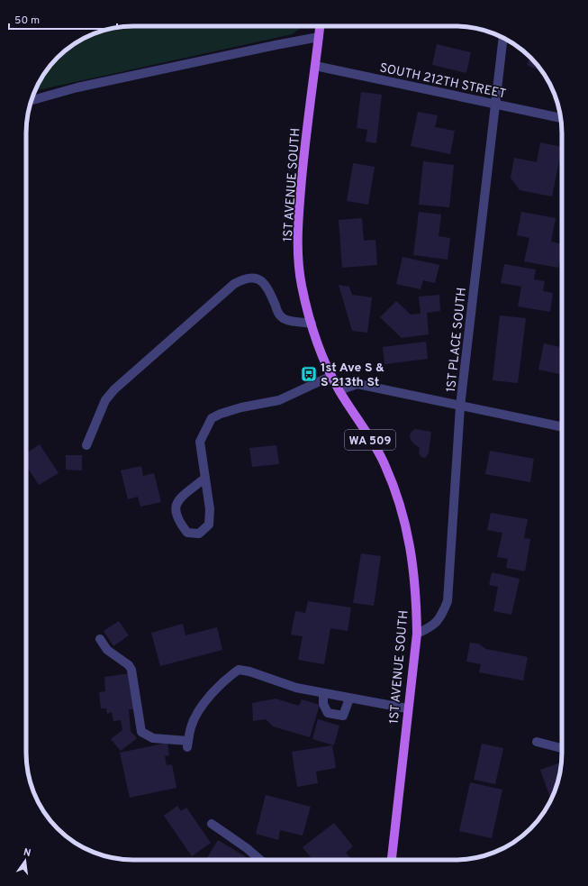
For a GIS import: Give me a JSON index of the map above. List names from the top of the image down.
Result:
{
  "streets": {
    "main road": ["1ST AVENUE SOUTH", "WA 509"],
    "street": ["SOUTH 212TH STREET", "1ST PLACE SOUTH"]
  },
  "crossings": [
    ["SOUTH 212TH STREET", "1ST AVENUE SOUTH"],
    ["SOUTH 212TH STREET", "1ST PLACE SOUTH"],
    ["1ST AVENUE SOUTH", "1ST PLACE SOUTH"]
  ],
  "places": {
    "bus stop": ["1st Ave S & S 213th St"]
  },
  "scale_bar": "50 m",
  "north": "top"
}
